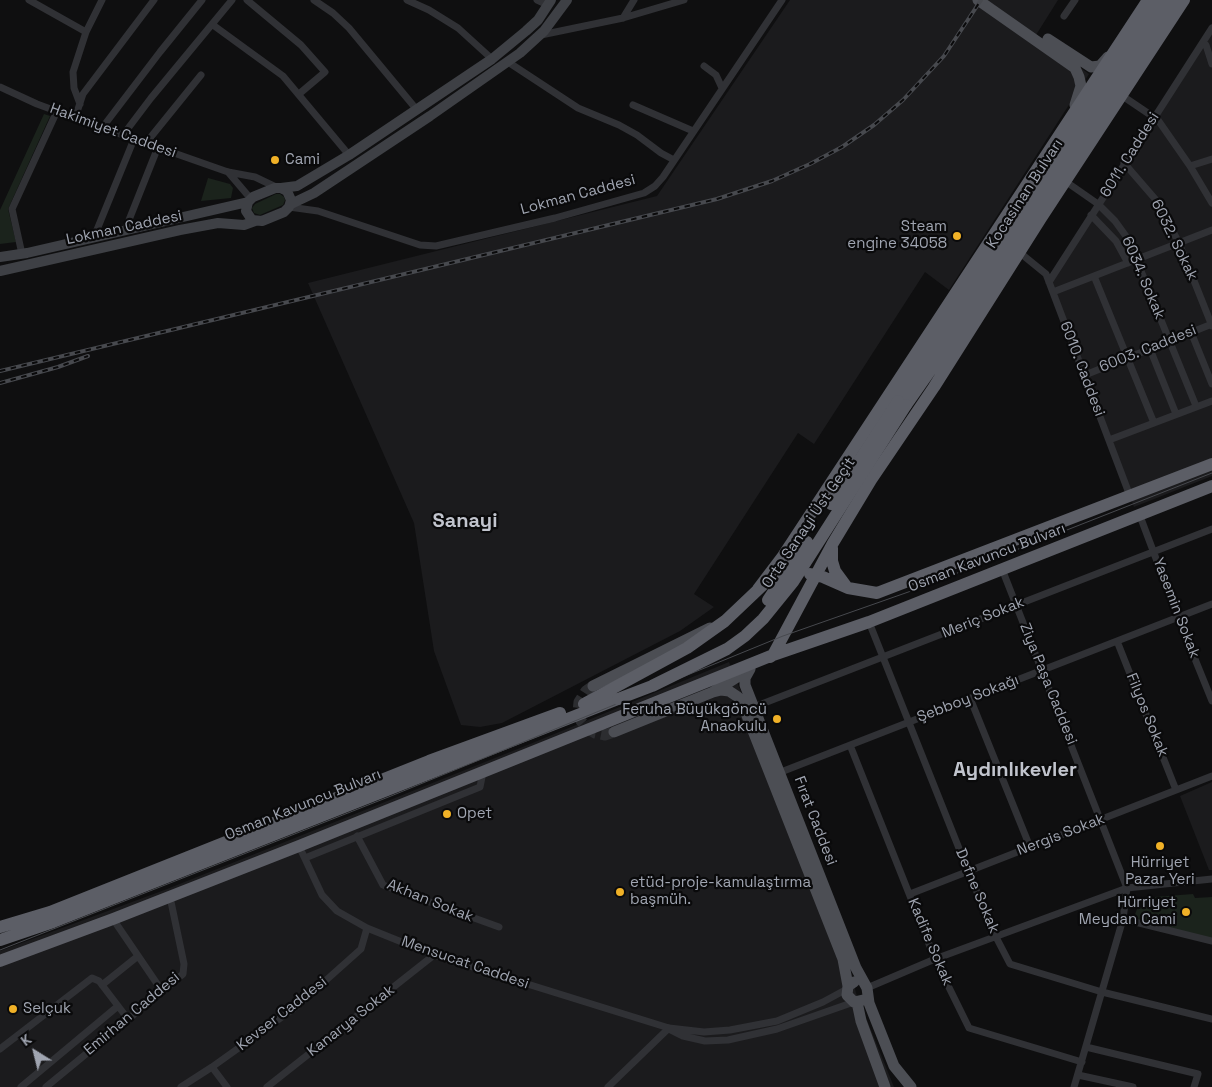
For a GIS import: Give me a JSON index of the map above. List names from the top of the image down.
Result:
{
  "streets": {
    "highway": ["Kocasinan Bulvarı", "Orta Sanayi Üst Geçit", "Osman Kavuncu Bulvarı"],
    "main road": ["Fırat Caddesi"],
    "street": [
      "Hakimiyet Caddesi",
      "6011. Caddesi",
      "Lokman Caddesi",
      "6032. Sokak",
      "6034. Sokak",
      "6003. Caddesi",
      "6010. Caddesi",
      "Yasemin Sokak",
      "Meriç Sokak",
      "Ziya Paşa Caddesi",
      "Şebboy Sokağı",
      "Filyos Sokak",
      "Nergis Sokak",
      "Defne Sokak",
      "Akhan Sokak",
      "Kadife Sokak",
      "Mensucat Caddesi",
      "Emirhan Caddesi",
      "Kevser Caddesi",
      "Kanarya Sokak"
    ]
  },
  "crossings": [
    ["Hakimiyet Caddesi", "Lokman Caddesi"],
    ["6011. Caddesi", "6032. Sokak"],
    ["6011. Caddesi", "6034. Sokak"],
    ["6011. Caddesi", "6010. Caddesi"],
    ["Kocasinan Bulvarı", "Orta Sanayi Üst Geçit"],
    ["6032. Sokak", "6003. Caddesi"],
    ["6034. Sokak", "6003. Caddesi"],
    ["6003. Caddesi", "6010. Caddesi"],
    ["6010. Caddesi", "Osman Kavuncu Bulvarı"],
    ["Orta Sanayi Üst Geçit", "Osman Kavuncu Bulvarı"],
    ["Osman Kavuncu Bulvarı", "Yasemin Sokak"],
    ["Osman Kavuncu Bulvarı", "Ziya Paşa Caddesi"],
    ["Osman Kavuncu Bulvarı", "Defne Sokak"],
    ["Yasemin Sokak", "Meriç Sokak"],
    ["Yasemin Sokak", "Şebboy Sokağı"],
    ["Meriç Sokak", "Ziya Paşa Caddesi"],
    ["Meriç Sokak", "Fırat Caddesi"],
    ["Meriç Sokak", "Defne Sokak"],
    ["Ziya Paşa Caddesi", "Şebboy Sokağı"],
    ["Ziya Paşa Caddesi", "Nergis Sokak"],
    ["Ziya Paşa Caddesi", "Defne Sokak"],
    ["Ziya Paşa Caddesi", "Kadife Sokak"],
    ["Şebboy Sokağı", "Filyos Sokak"],
    ["Şebboy Sokağı", "Fırat Caddesi"],
    ["Şebboy Sokağı", "Defne Sokak"],
    ["Şebboy Sokağı", "Kadife Sokak"],
    ["Filyos Sokak", "Nergis Sokak"],
    ["Fırat Caddesi", "Mensucat Caddesi"],
    ["Nergis Sokak", "Defne Sokak"],
    ["Nergis Sokak", "Kadife Sokak"],
    ["Mensucat Caddesi", "Kevser Caddesi"],
    ["Mensucat Caddesi", "Kanarya Sokak"]
  ],
  "districts": ["Sanayi", "Aydınlıkevler"],
  "places": [
    "Cami",
    "Steam engine 34058",
    "Feruha Büyükgöncü Anaokulu",
    "Opet",
    "Hürriyet Pazar Yeri",
    "etüd-proje-kamulaştırma başmüh.",
    "Hürriyet Meydan Cami",
    "Selçuk"
  ],
  "north": "top left"
}
